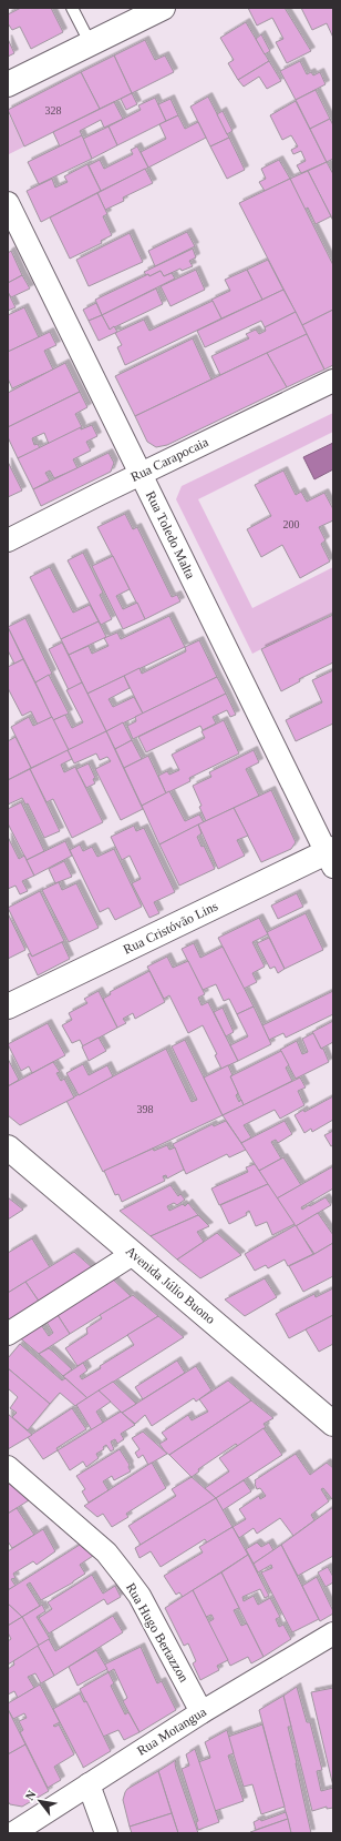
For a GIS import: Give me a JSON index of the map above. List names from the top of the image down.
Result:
{
  "streets": {
    "street": [
      "Rua Carapocaia",
      "Rua Toledo Malta",
      "Rua Cristóvão Lins",
      "Avenida Júlio Buono",
      "Rua Hugo Bertazzon",
      "Rua Motangua"
    ]
  },
  "crossings": [
    ["Rua Carapocaia", "Rua Toledo Malta"],
    ["Rua Toledo Malta", "Rua Cristóvão Lins"],
    ["Rua Hugo Bertazzon", "Rua Motangua"]
  ],
  "house_numbers": ["328", "200", "398"],
  "north": "top left"
}
